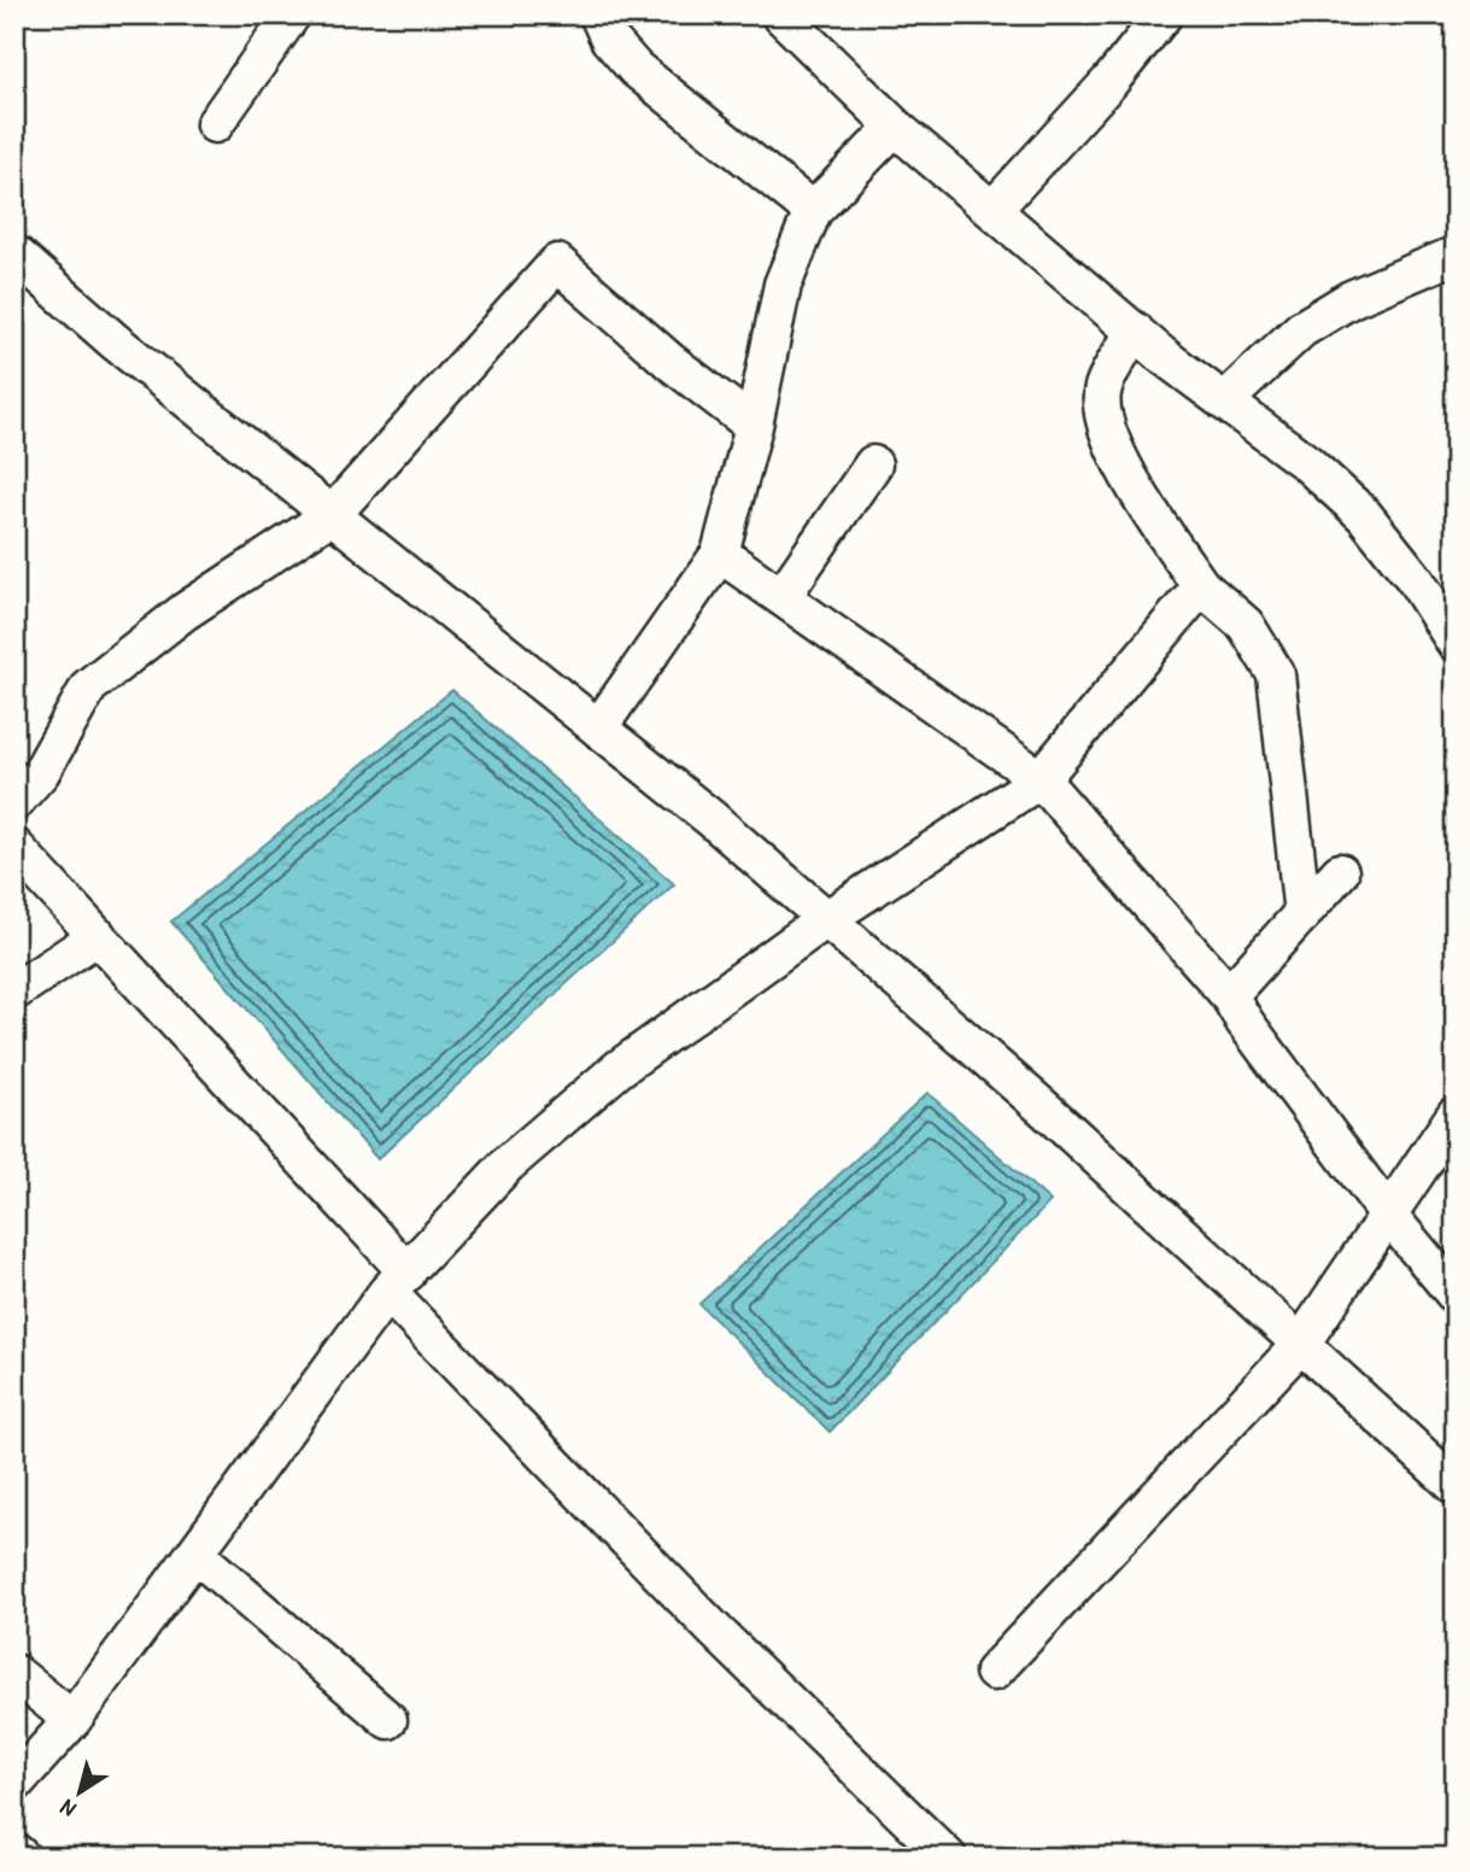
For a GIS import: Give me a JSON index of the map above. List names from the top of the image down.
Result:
{
  "north": "bottom left"
}
